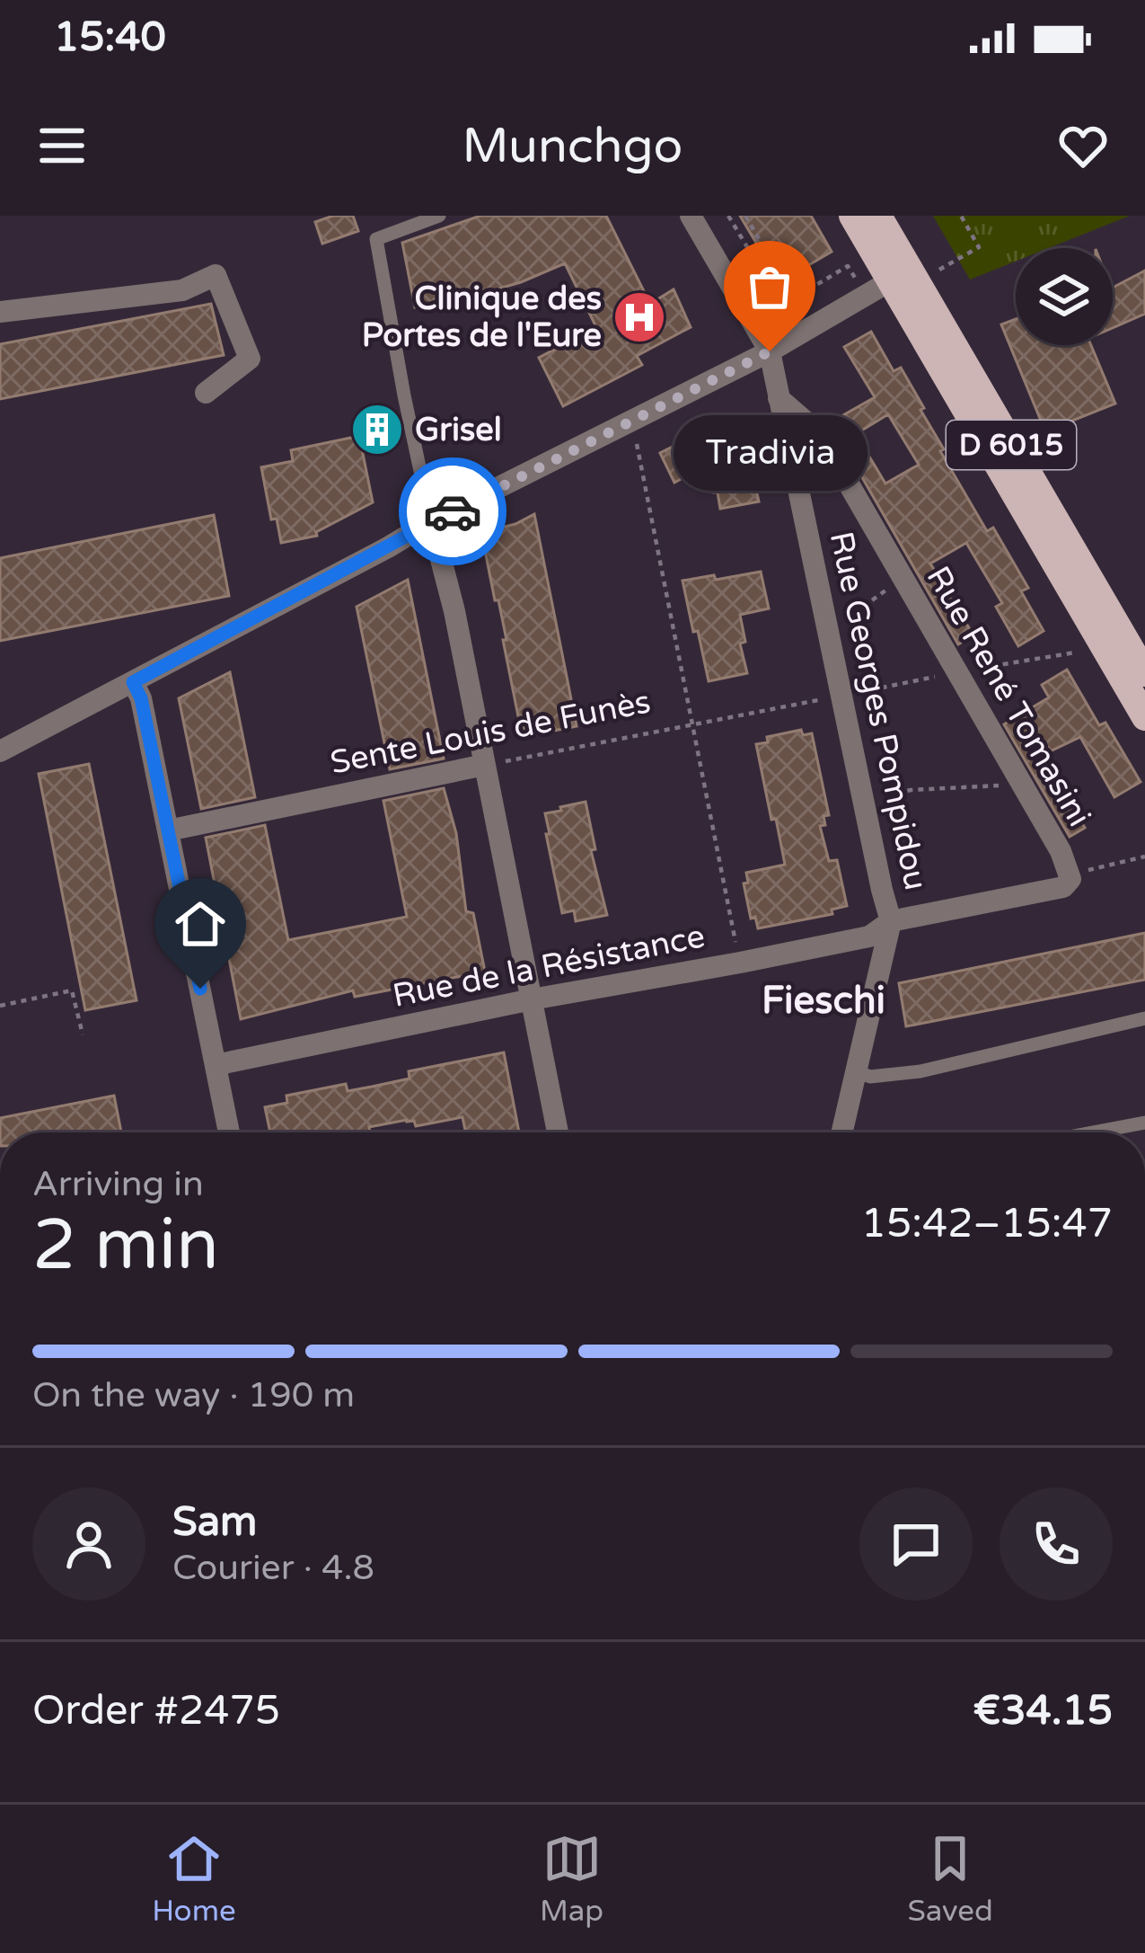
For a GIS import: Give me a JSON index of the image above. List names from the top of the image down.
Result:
{
  "streets": {
    "main road": ["D 6015"],
    "street": [
      "Rue René Tomasini",
      "Rue Georges Pompidou",
      "Sente Louis de Funès",
      "Rue de la Résistance"
    ]
  },
  "crossings": [
    ["Rue René Tomasini", "Rue Georges Pompidou"],
    ["Rue René Tomasini", "Rue de la Résistance"],
    ["Rue Georges Pompidou", "Rue de la Résistance"]
  ],
  "districts": ["Fieschi"],
  "places": {
    "hospital": ["Clinique des Portes de l'Eure"],
    "other": ["Tradivia"],
    "building": ["Grisel"]
  },
  "page": {
    "status": "15:40",
    "header": "Munchgo",
    "bubble": "Tradivia",
    "heading": ["2 min", "Arriving in", "15:42–15:47"],
    "panel": [
      "Sam",
      "Courier · 4.8",
      "Order #2475",
      "€34.15"
    ],
    "bar": "On the way · 190 m",
    "tabs": ["Home", "Map", "Saved"]
  }
}
